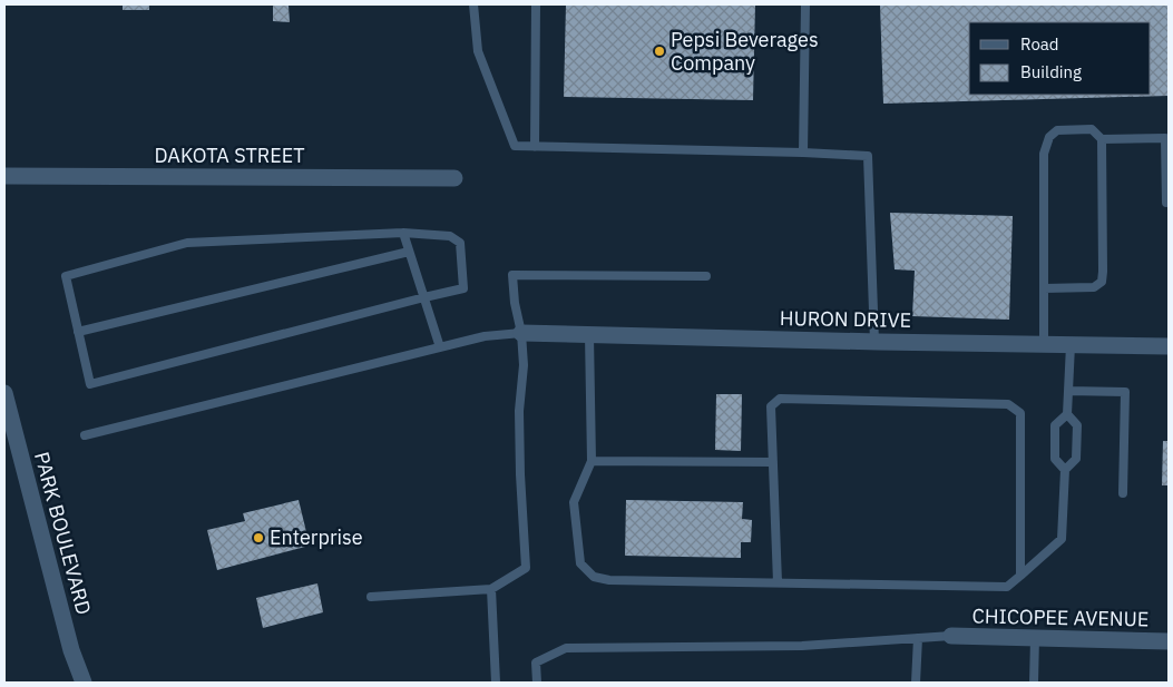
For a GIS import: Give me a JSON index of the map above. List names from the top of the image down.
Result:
{
  "streets": {
    "street": [
      "DAKOTA STREET",
      "HURON DRIVE",
      "PARK BOULEVARD",
      "CHICOPEE AVENUE"
    ]
  },
  "places": ["Pepsi Beverages Company", "Enterprise"],
  "legend": ["Road", "Building"]
}
